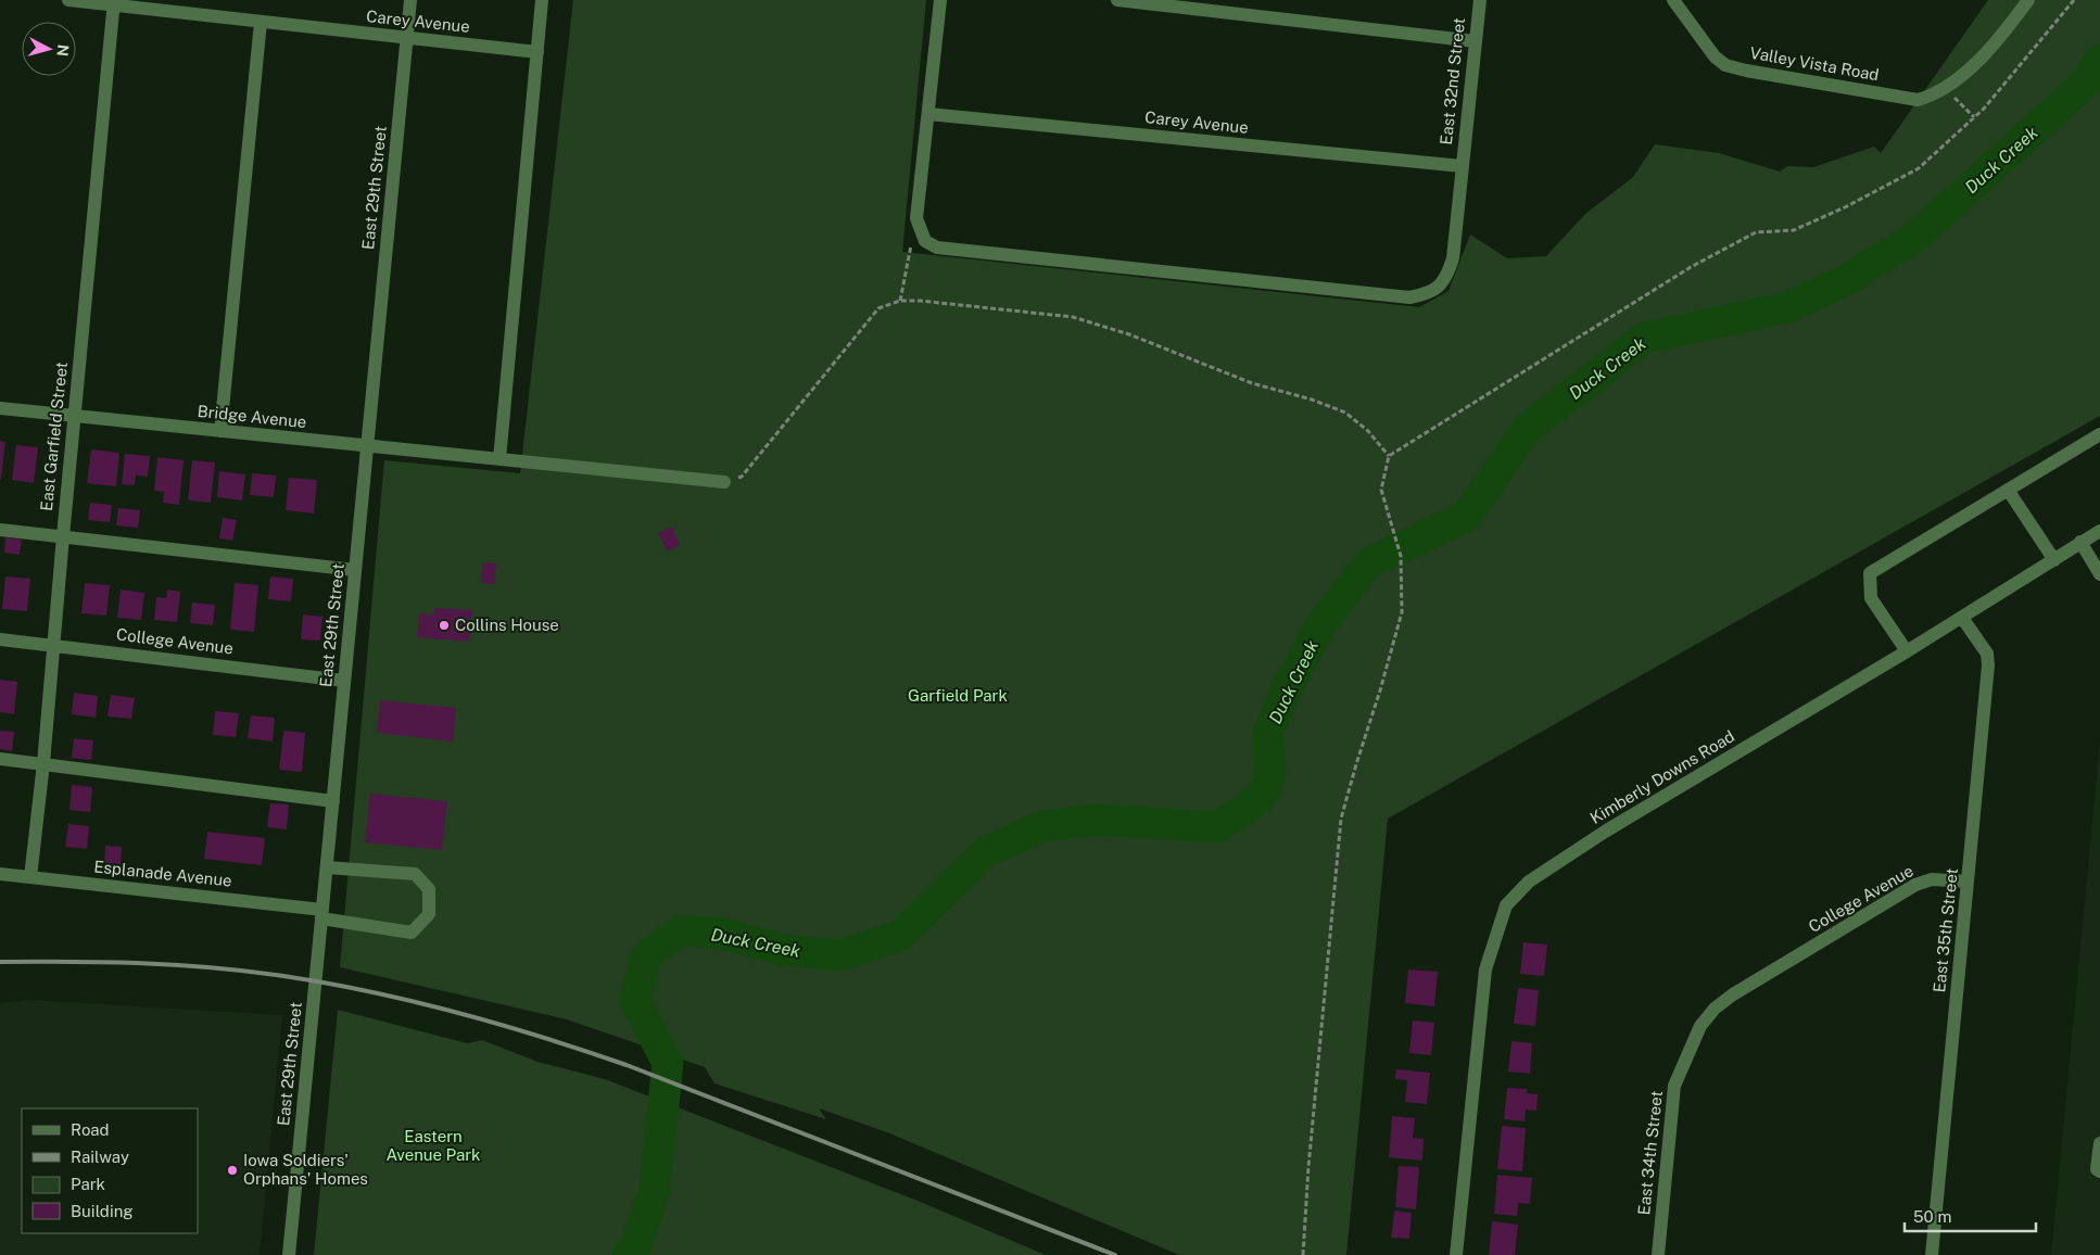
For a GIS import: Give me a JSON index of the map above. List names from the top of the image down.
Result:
{
  "streets": {
    "street": [
      "Carey Avenue",
      "Valley Vista Road",
      "East 32nd Street",
      "East 29th Street",
      "Bridge Avenue",
      "East Garfield Street",
      "College Avenue",
      "Kimberly Downs Road",
      "Esplanade Avenue",
      "East 35th Street",
      "East 34th Street"
    ]
  },
  "crossings": [
    ["Carey Avenue", "East 32nd Street"],
    ["Carey Avenue", "East 29th Street"],
    ["Carey Avenue", "East Garfield Street"],
    ["East 29th Street", "Bridge Avenue"],
    ["East 29th Street", "College Avenue"],
    ["East 29th Street", "Esplanade Avenue"],
    ["Bridge Avenue", "East Garfield Street"],
    ["East Garfield Street", "College Avenue"],
    ["East Garfield Street", "Esplanade Avenue"],
    ["College Avenue", "East 35th Street"],
    ["College Avenue", "East 34th Street"],
    ["Kimberly Downs Road", "East 35th Street"]
  ],
  "water": ["Duck Creek"],
  "parks": ["Garfield Park", "Eastern Avenue Park"],
  "places": ["Collins House", "Iowa Soldiers' Orphans' Homes"],
  "legend": [
    "Road",
    "Railway",
    "Park",
    "Building"
  ],
  "scale_bar": "50 m",
  "north": "right"
}
